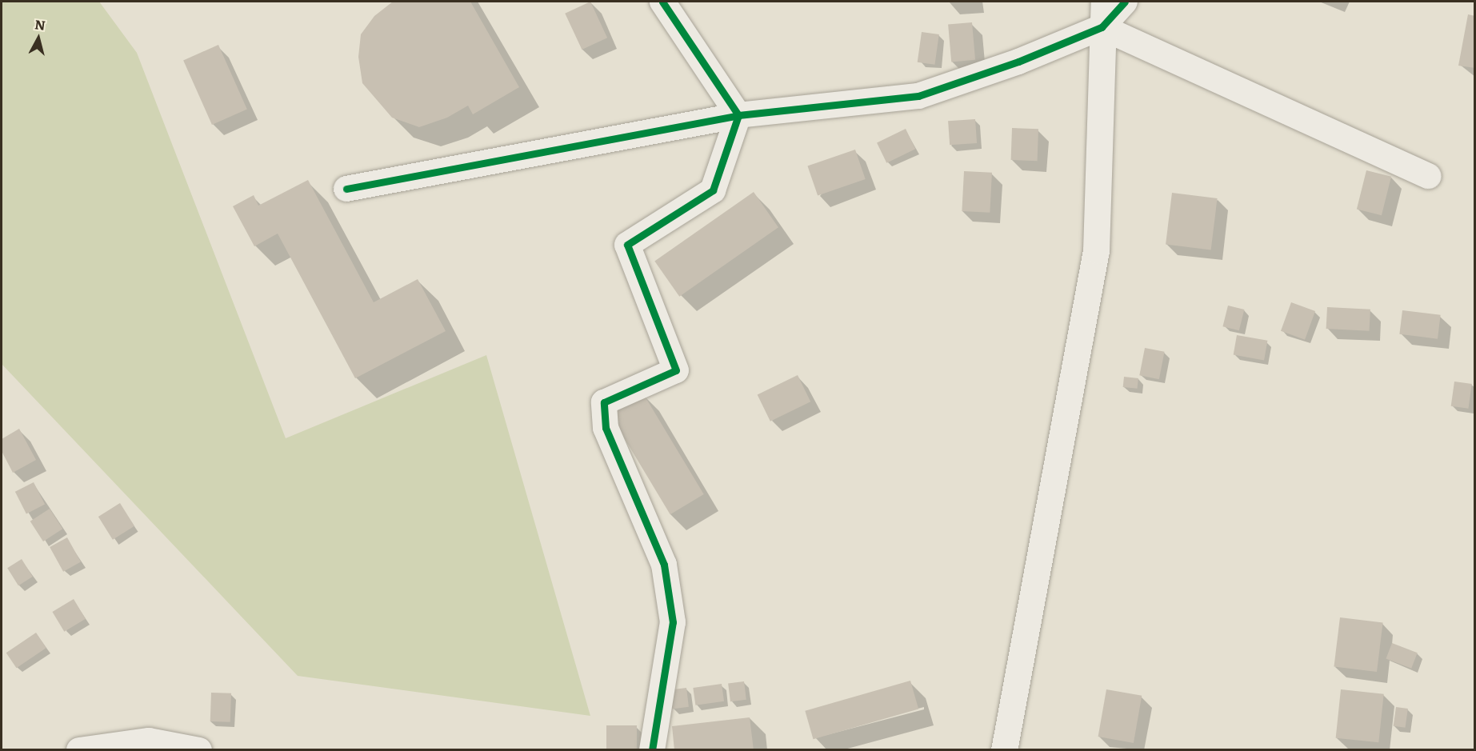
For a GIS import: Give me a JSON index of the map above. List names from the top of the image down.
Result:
{
  "north": "top"
}
